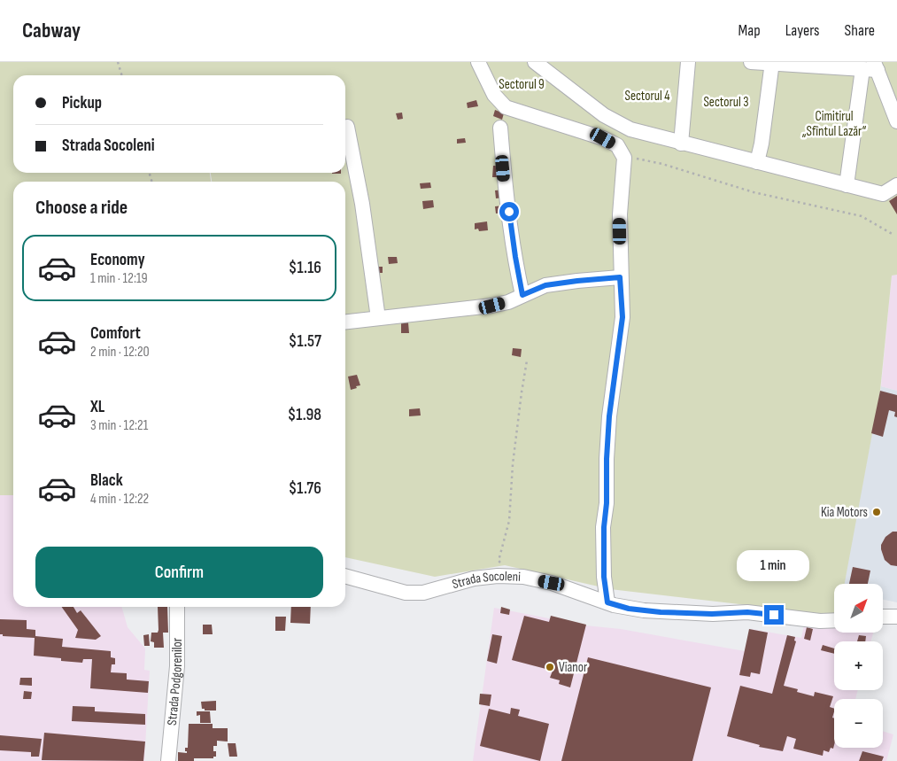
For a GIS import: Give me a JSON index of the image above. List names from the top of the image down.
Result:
{
  "streets": {
    "street": ["Strada Socoleni", "Strada Podgorenilor"]
  },
  "parks": [
    "Sectorul 9",
    "Sectorul 4",
    "Sectorul 3",
    "Cimitirul „Sfîntul Lazăr“"
  ],
  "places": ["Kia Motors", "Vianor"],
  "north": "top right",
  "page": {
    "header": "Cabway",
    "nav": ["Map", "Layers", "Share"],
    "banner": ["Pickup", "Strada Socoleni"],
    "heading": "Choose a ride",
    "list": [
      {
        "name": "Economy",
        "note": "1 min · 12:19",
        "value": "$1.16"
      },
      {
        "name": "Comfort",
        "note": "2 min · 12:20",
        "value": "$1.57"
      },
      {
        "name": "XL",
        "note": "3 min · 12:21",
        "value": "$1.98"
      },
      {
        "name": "Black",
        "note": "4 min · 12:22",
        "value": "$1.76"
      }
    ],
    "buttons": "Confirm",
    "bubble": "1 min",
    "map_buttons": ["+", "−"]
  }
}
